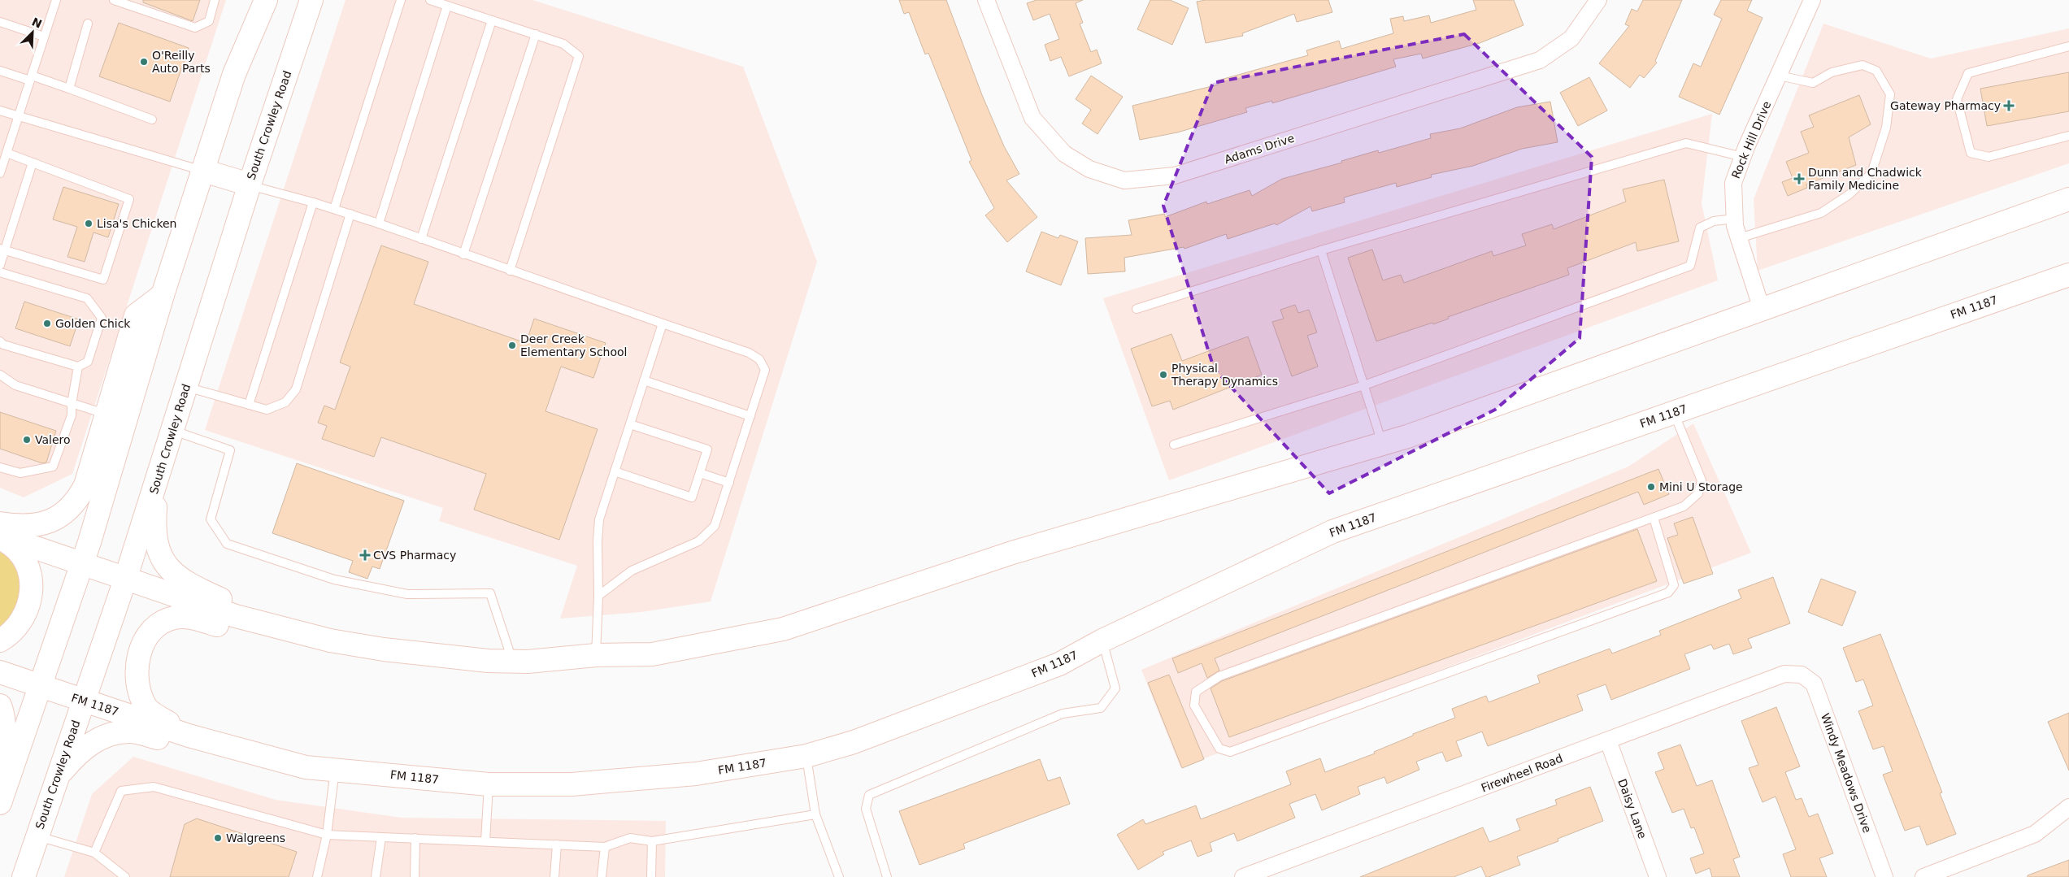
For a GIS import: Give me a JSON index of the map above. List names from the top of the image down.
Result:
{
  "streets": {
    "main road": ["South Crowley Road", "FM 1187"],
    "street": [
      "Rock Hill Drive",
      "Adams Drive",
      "Firewheel Road",
      "Windy Meadows Drive",
      "Daisy Lane"
    ]
  },
  "crossings": [
    ["South Crowley Road", "FM 1187"],
    ["Firewheel Road", "Windy Meadows Drive"],
    ["Firewheel Road", "Daisy Lane"]
  ],
  "places": {
    "other": [
      "O'Reilly Auto Parts",
      "Lisa's Chicken",
      "Golden Chick",
      "Deer Creek Elementary School",
      "Physical Therapy Dynamics",
      "Valero",
      "Mini U Storage",
      "Walgreens"
    ],
    "health": ["Gateway Pharmacy", "Dunn and Chadwick Family Medicine", "CVS Pharmacy"]
  },
  "north": "top right"
}
